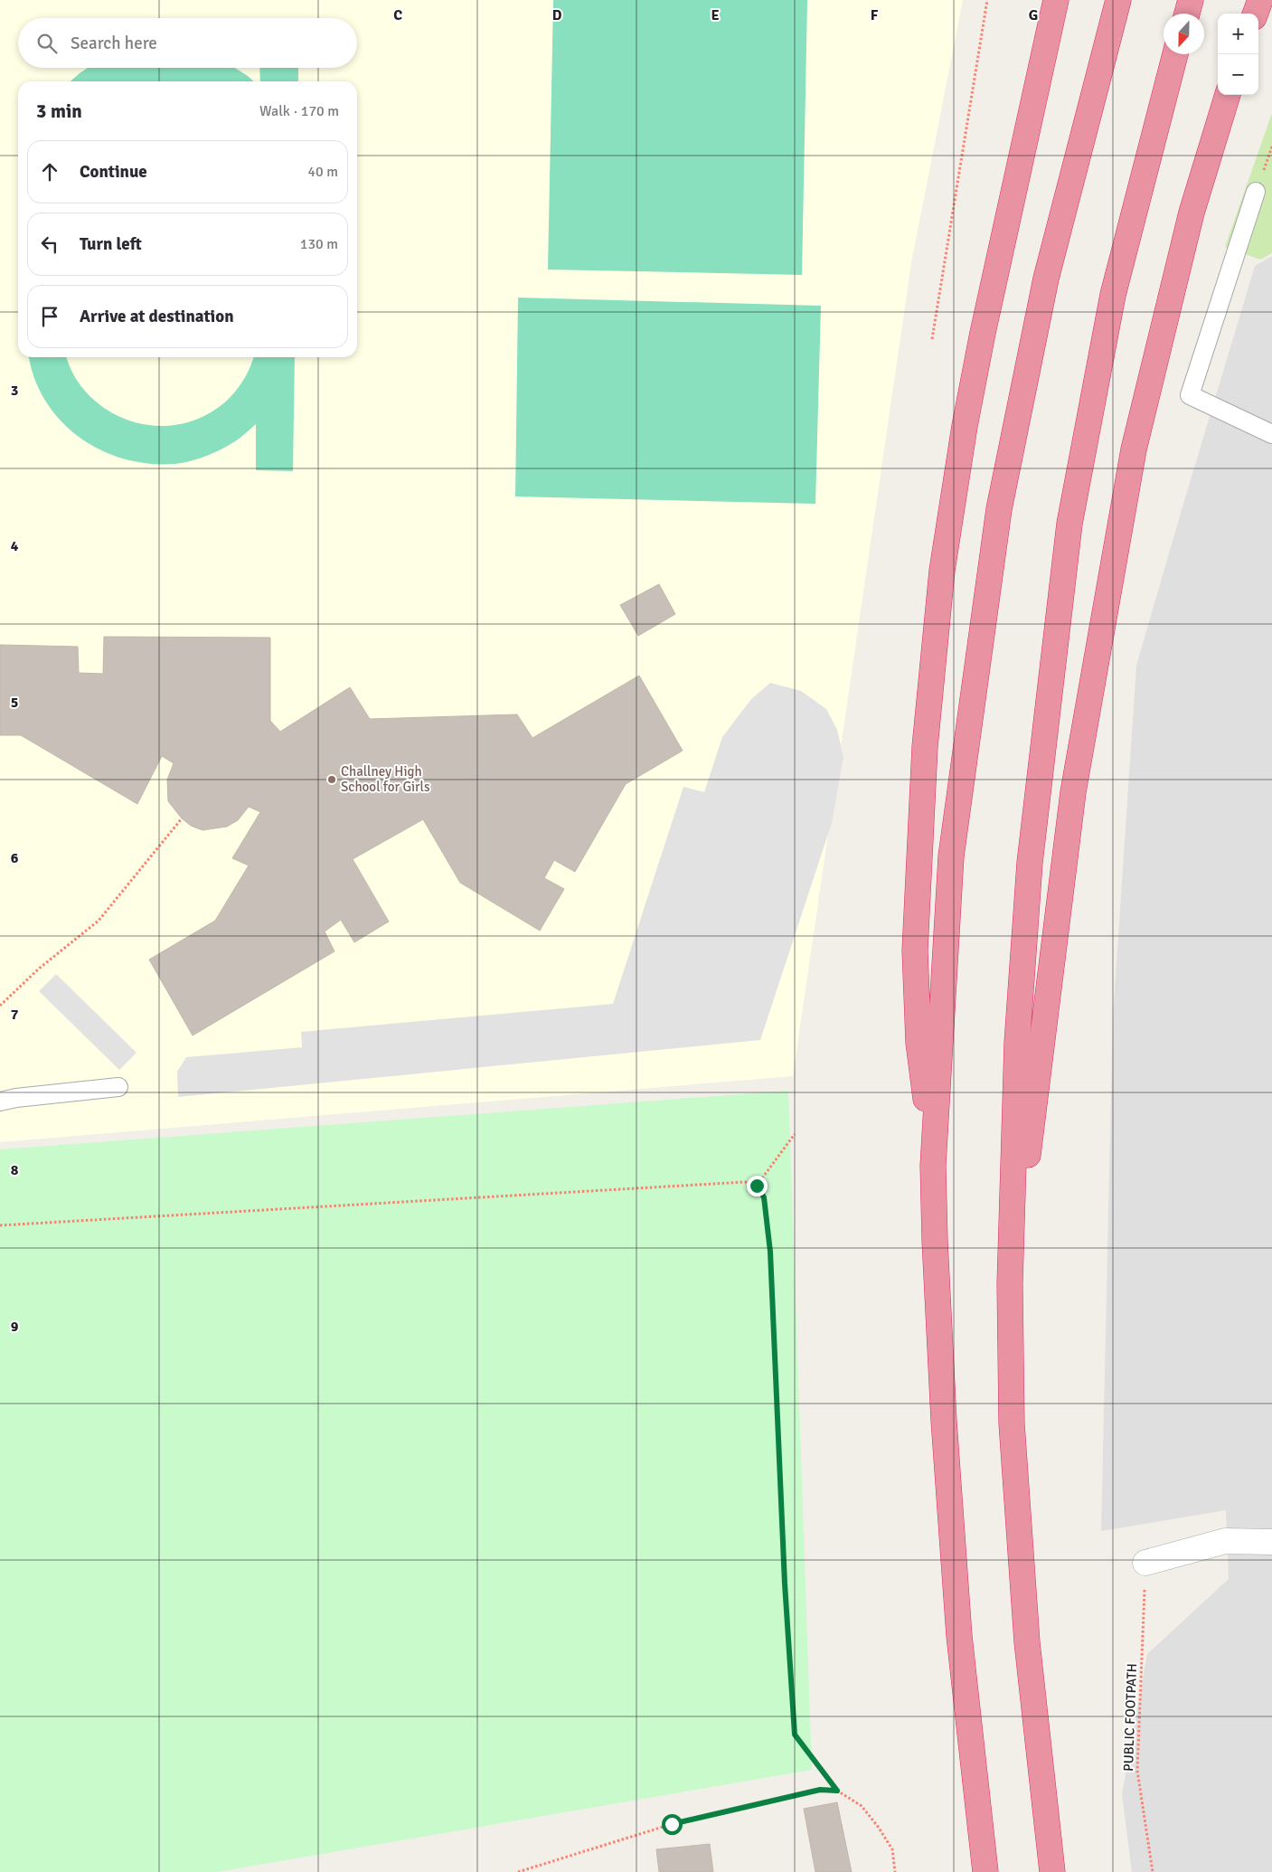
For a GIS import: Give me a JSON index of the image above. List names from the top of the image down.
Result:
{
  "streets": {
    "path": ["PUBLIC FOOTPATH"]
  },
  "places": ["Challney High School for Girls"],
  "north": "bottom",
  "page": {
    "map_buttons": ["+", "−"],
    "search": "Search here",
    "heading": ["3 min", "Walk · 170 m"],
    "list": [
      ["Continue", "40 m"],
      ["Turn left", "130 m"],
      "Arrive at destination"
    ]
  },
  "grid": {
    "columns": [
      "C",
      "D",
      "E",
      "F",
      "G"
    ],
    "rows": [
      "3",
      "4",
      "5",
      "6",
      "7",
      "8",
      "9"
    ]
  }
}
